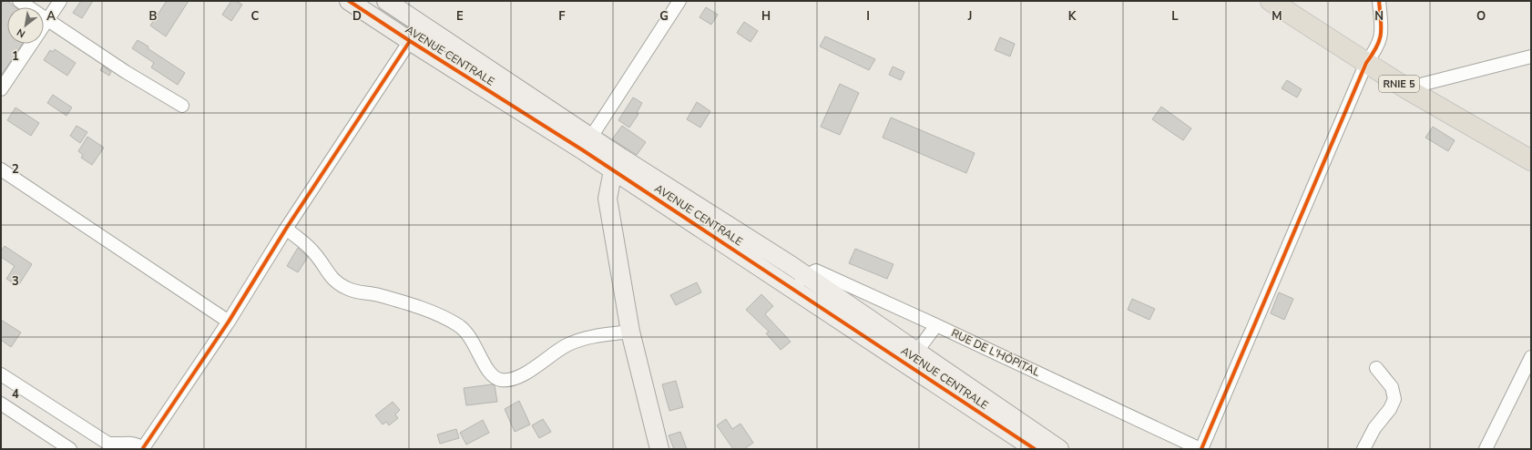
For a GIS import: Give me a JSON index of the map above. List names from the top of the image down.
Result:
{
  "streets": {
    "main road": ["RNIE 5"],
    "street": ["AVENUE CENTRALE", "RUE DE L'HÔPITAL"]
  },
  "crossings": [
    ["AVENUE CENTRALE", "RUE DE L'HÔPITAL"]
  ],
  "north": "bottom left",
  "grid": {
    "columns": [
      "A",
      "B",
      "C",
      "D",
      "E",
      "F",
      "G",
      "H",
      "I",
      "J",
      "K",
      "L",
      "M",
      "N",
      "O"
    ],
    "rows": [
      "1",
      "2",
      "3",
      "4"
    ]
  }
}
